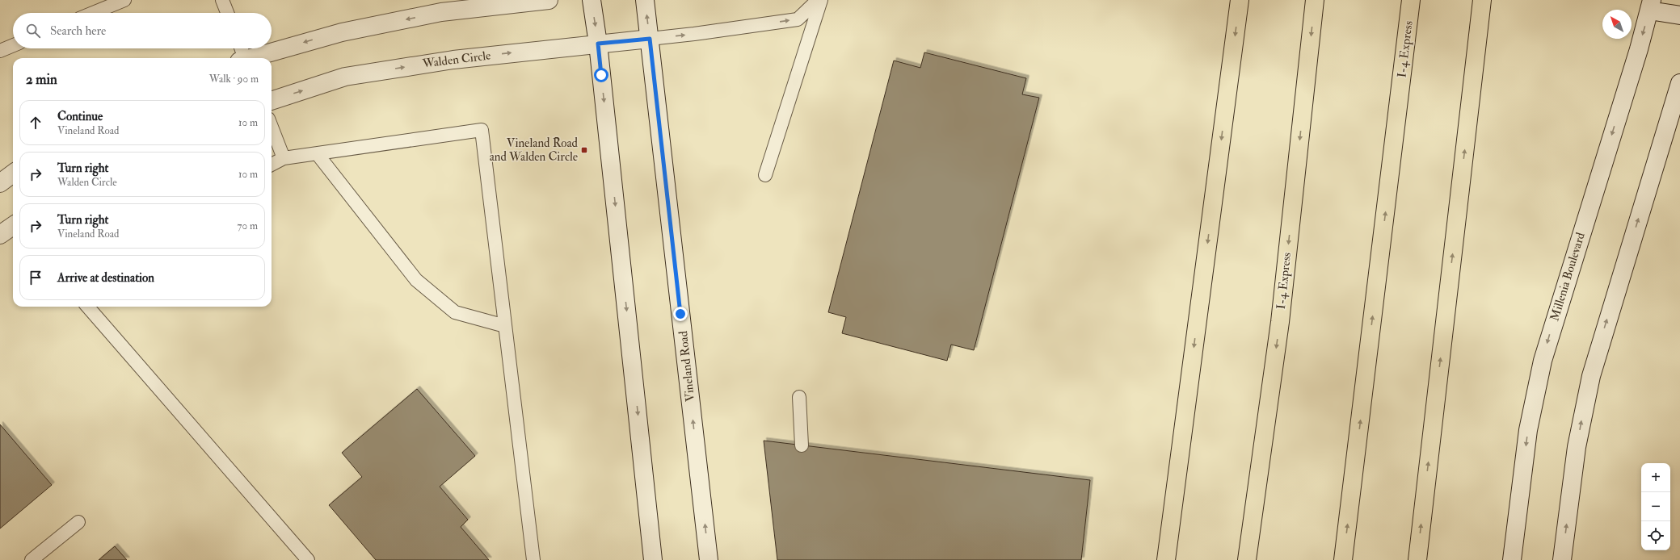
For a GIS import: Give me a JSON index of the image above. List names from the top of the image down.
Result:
{
  "streets": {
    "highway": ["I-4 Express"],
    "street": ["Walden Circle", "Millenia Boulevard", "Vineland Road"]
  },
  "crossings": [
    ["Walden Circle", "Vineland Road"]
  ],
  "places": {
    "transit": ["Vineland Road and Walden Circle"]
  },
  "north": "top left",
  "page": {
    "search": "Search here",
    "heading": ["2 min", "Walk · 90 m"],
    "list": [
      ["Continue", "Vineland Road", "10 m"],
      ["Turn right", "Walden Circle", "10 m"],
      ["Turn right", "Vineland Road", "70 m"],
      "Arrive at destination"
    ],
    "map_buttons": ["+", "−"]
  }
}
